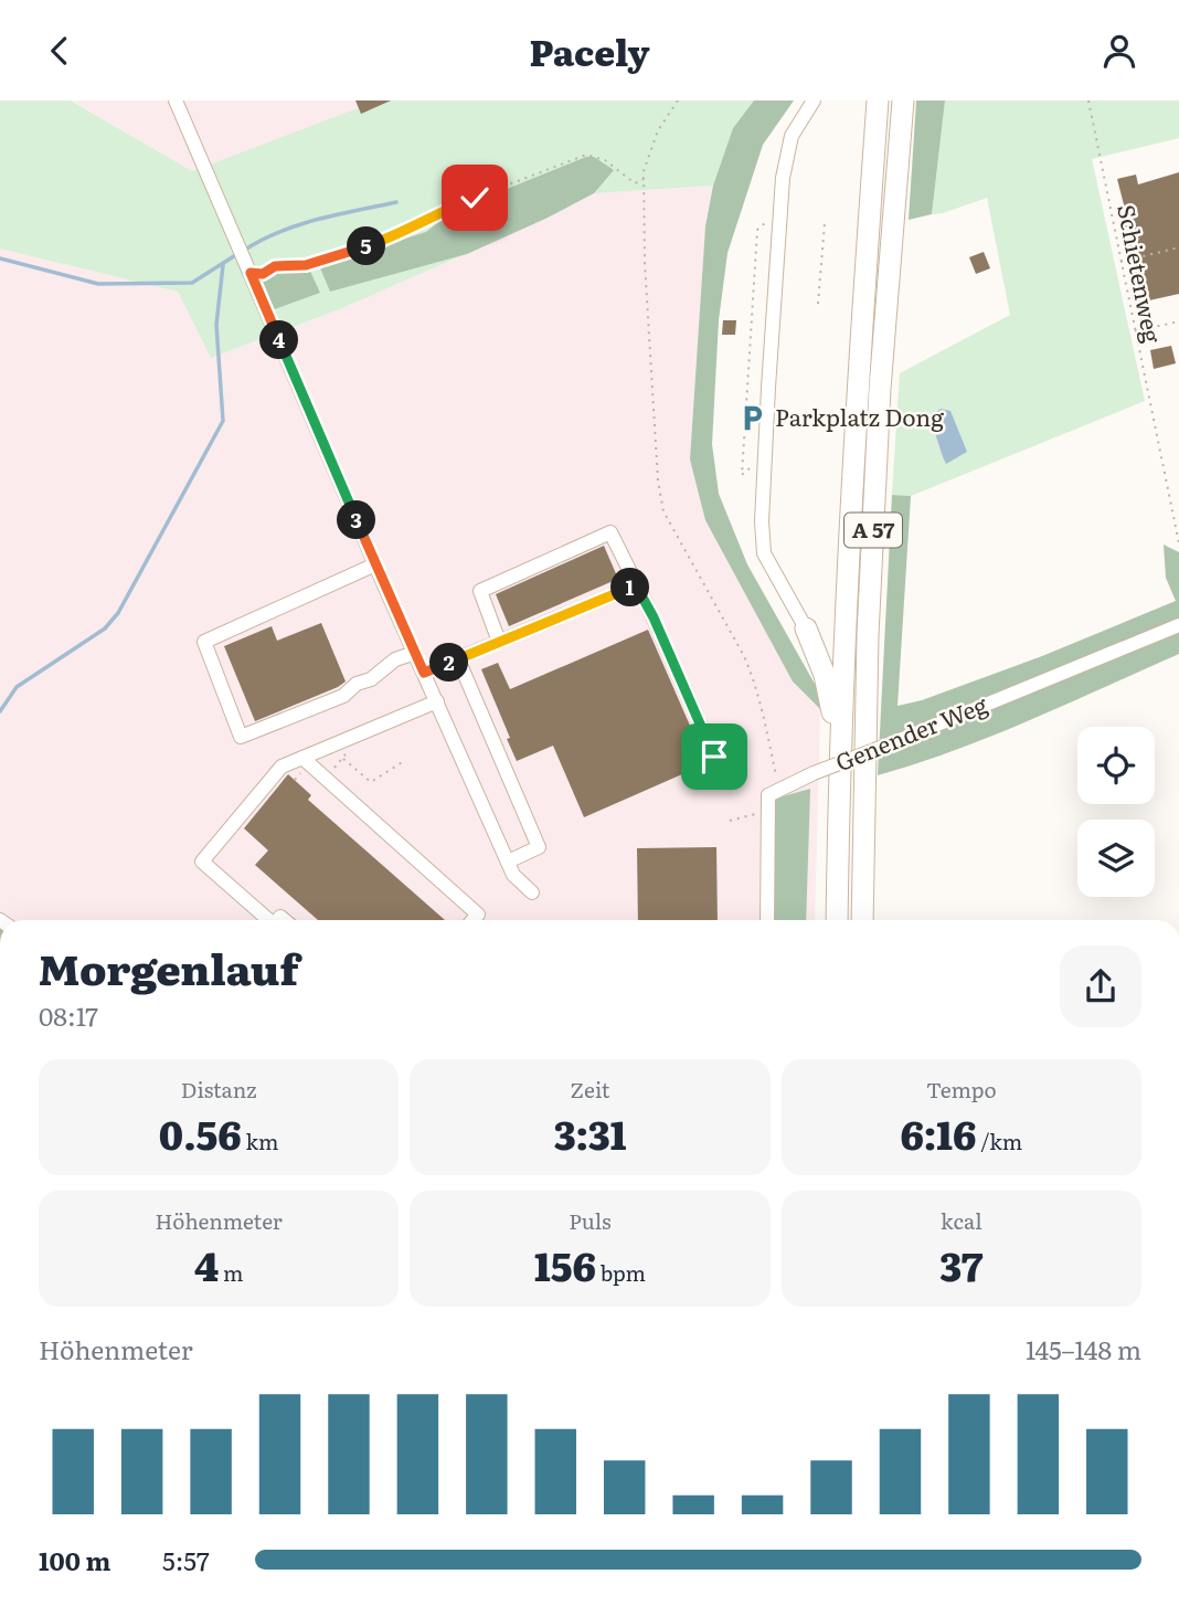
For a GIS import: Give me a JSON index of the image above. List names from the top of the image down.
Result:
{
  "streets": {
    "highway": ["A 57"],
    "street": ["Genender Weg"],
    "path": ["Schietenweg"]
  },
  "places": {
    "parking": ["Parkplatz Dong"]
  },
  "page": {
    "header": "Pacely",
    "pins": [
      "5",
      "4",
      "3",
      "1",
      "2"
    ],
    "heading": ["Morgenlauf", "08:17"],
    "stats": [
      ["Distanz", "0.56 km"],
      ["Zeit", "3:31"],
      ["Tempo", "6:16 /km"],
      ["Höhenmeter", "4 m"],
      ["Puls", "156 bpm"],
      ["kcal", "37"]
    ],
    "chart": ["Höhenmeter", "145–148 m"],
    "list": [
      {
        "name": "100 m",
        "note": "5:57"
      }
    ]
  }
}
